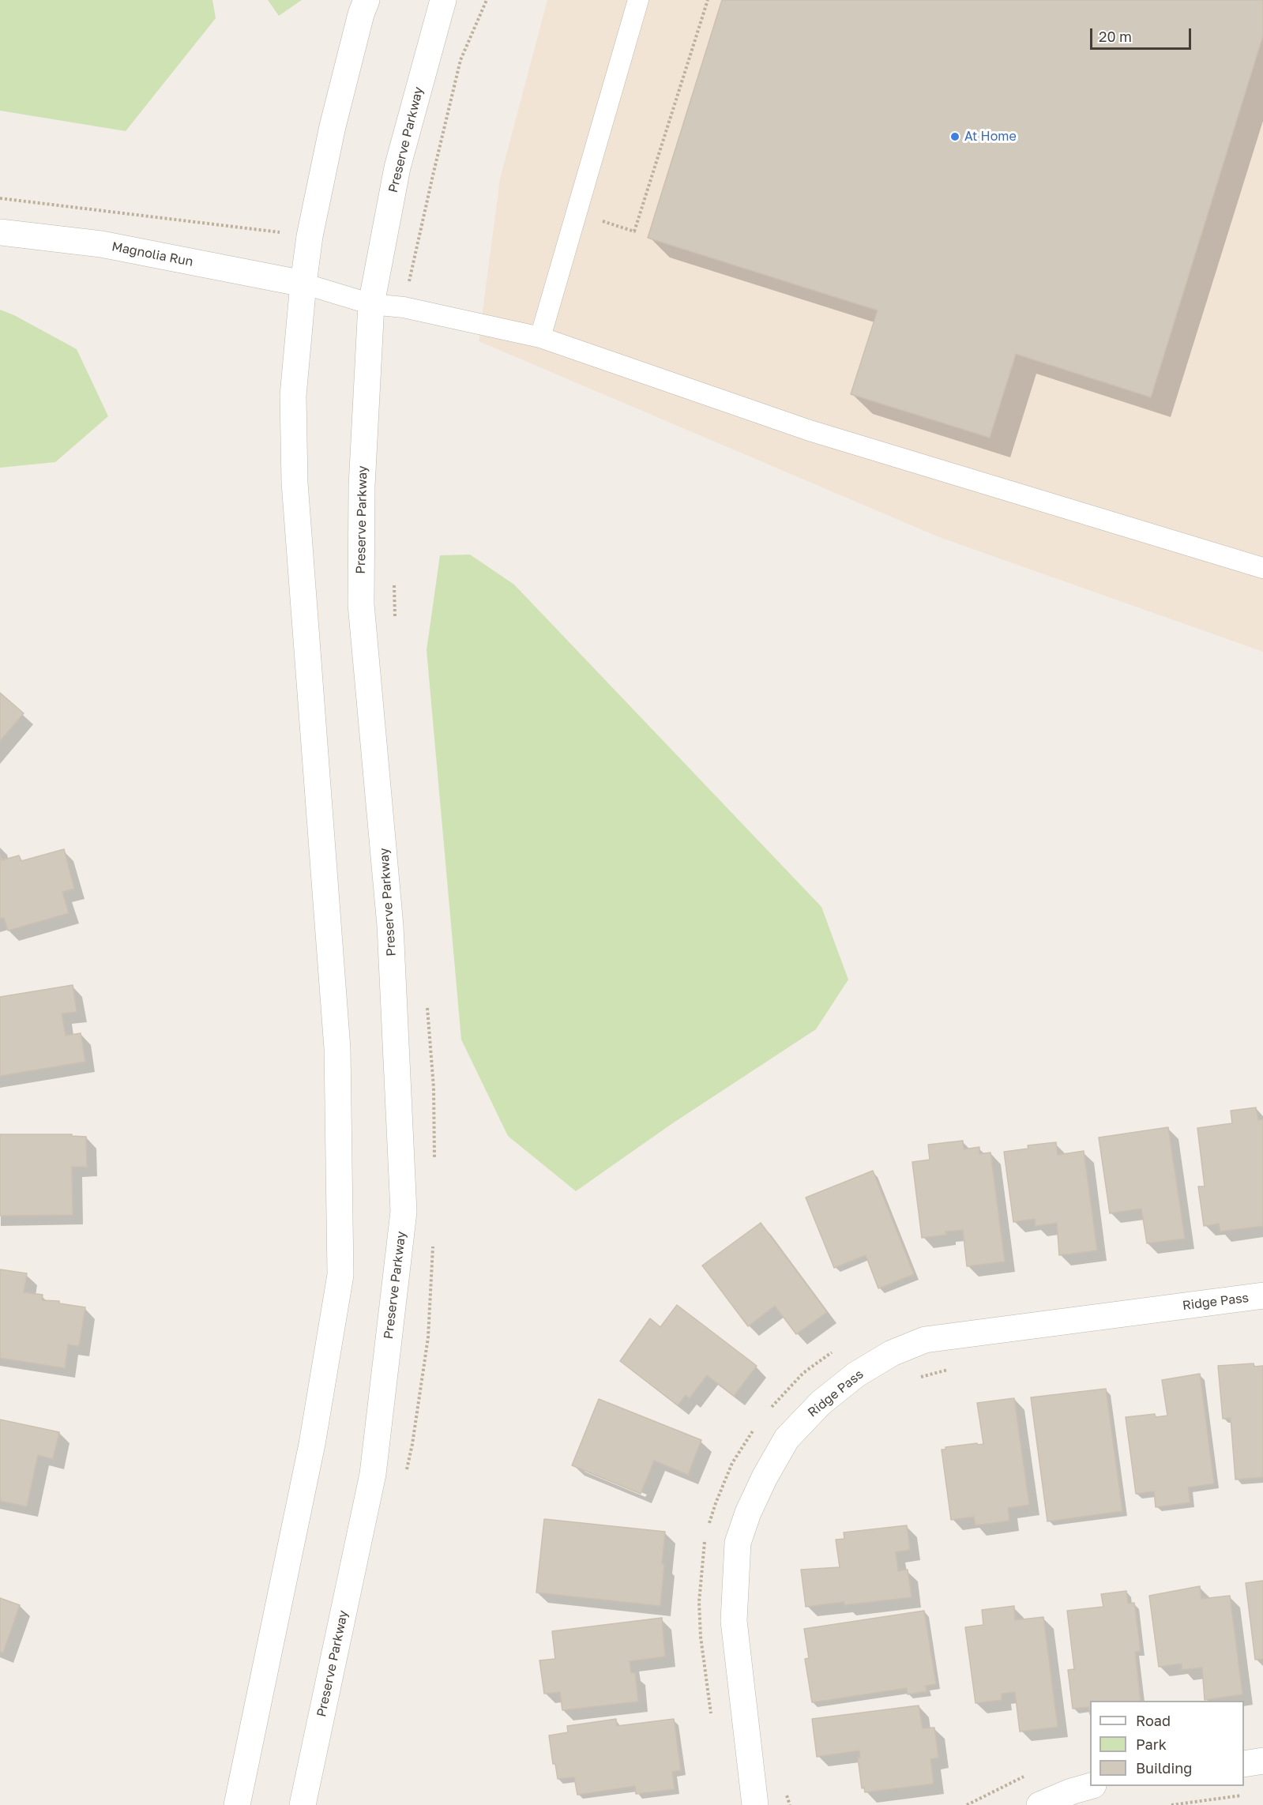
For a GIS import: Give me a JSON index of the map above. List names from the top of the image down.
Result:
{
  "streets": {
    "street": ["Preserve Parkway", "Magnolia Run", "Ridge Pass"]
  },
  "places": ["At Home"],
  "legend": ["Road", "Park", "Building"],
  "scale_bar": "20 m"
}
